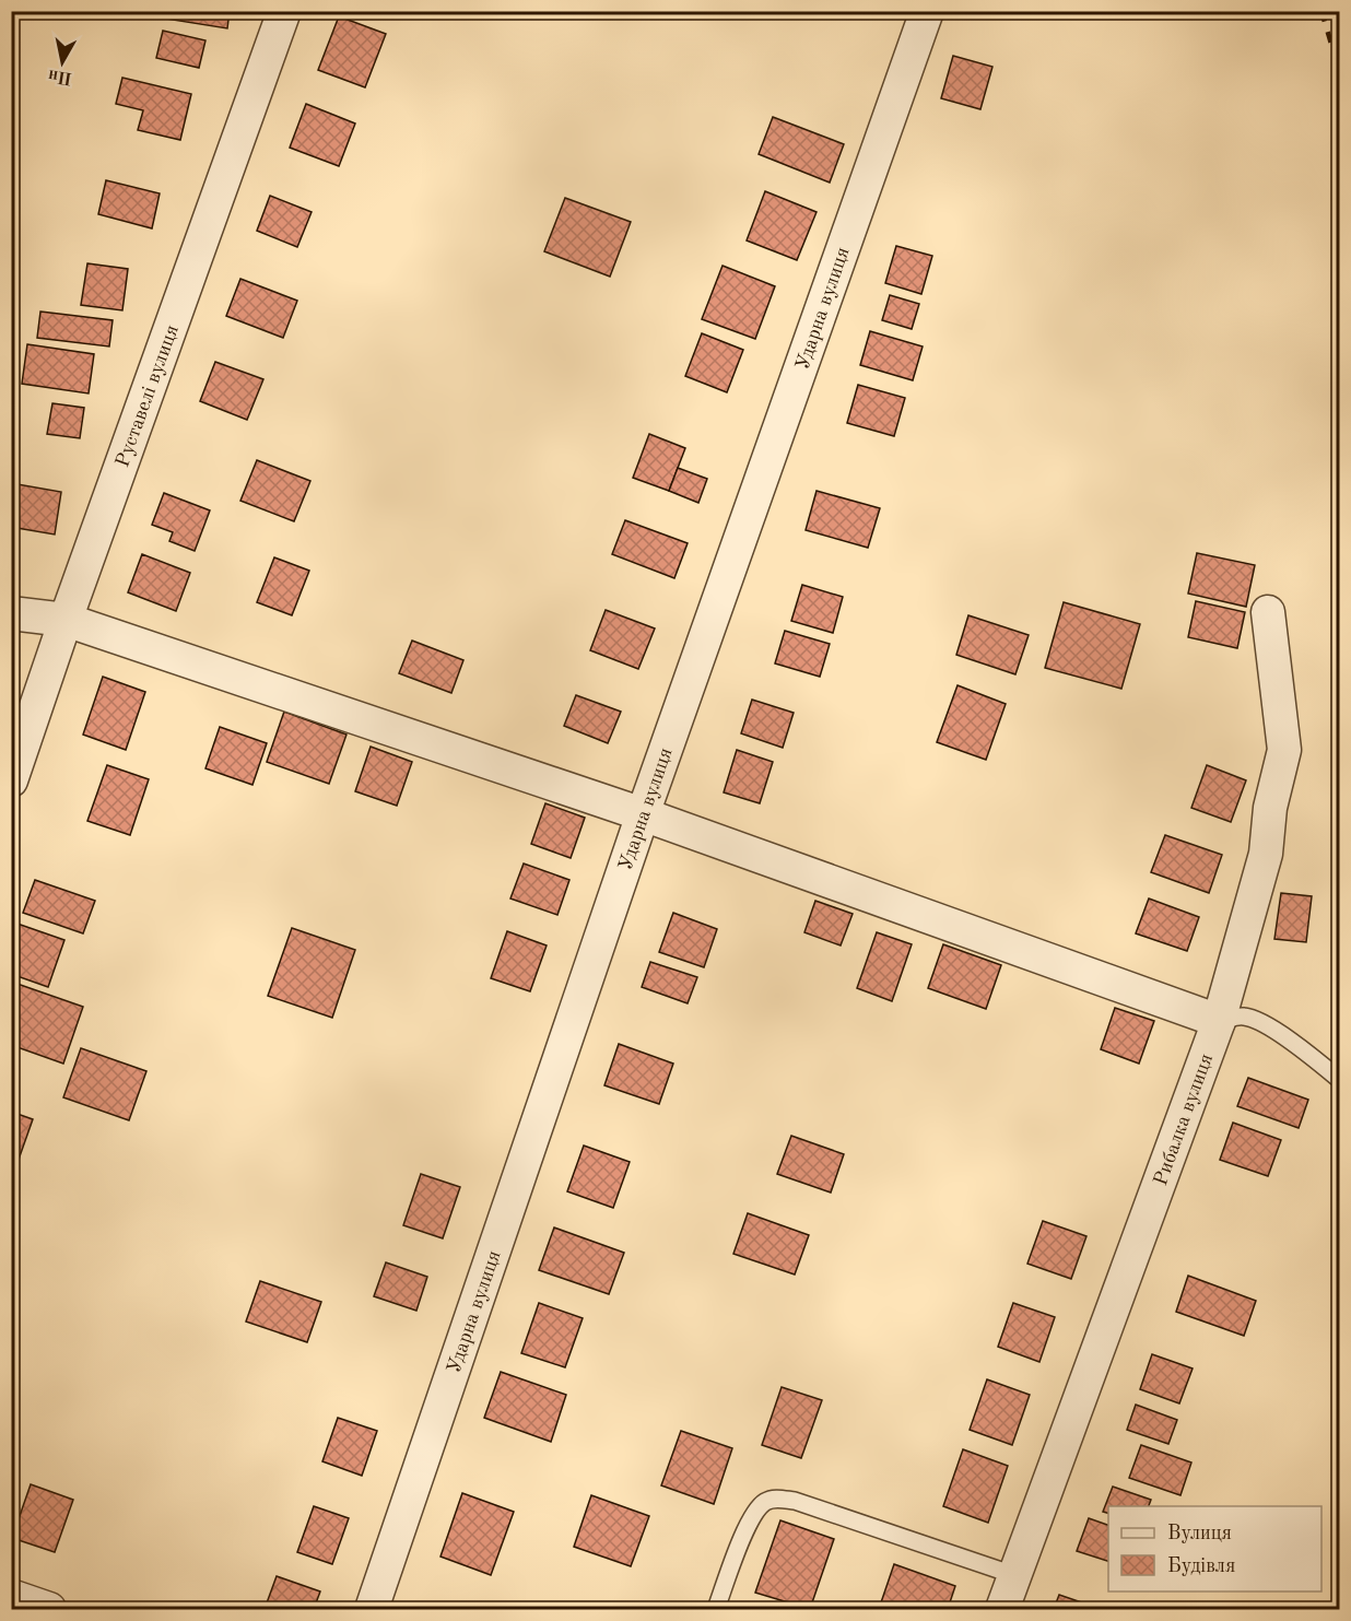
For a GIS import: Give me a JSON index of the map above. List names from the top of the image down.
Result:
{
  "streets": {
    "street": ["Ударна вулиця", "Руставелі вулиця", "Рибалка вулиця"]
  },
  "legend": ["Вулиця", "Будівля"],
  "north": "bottom"
}
